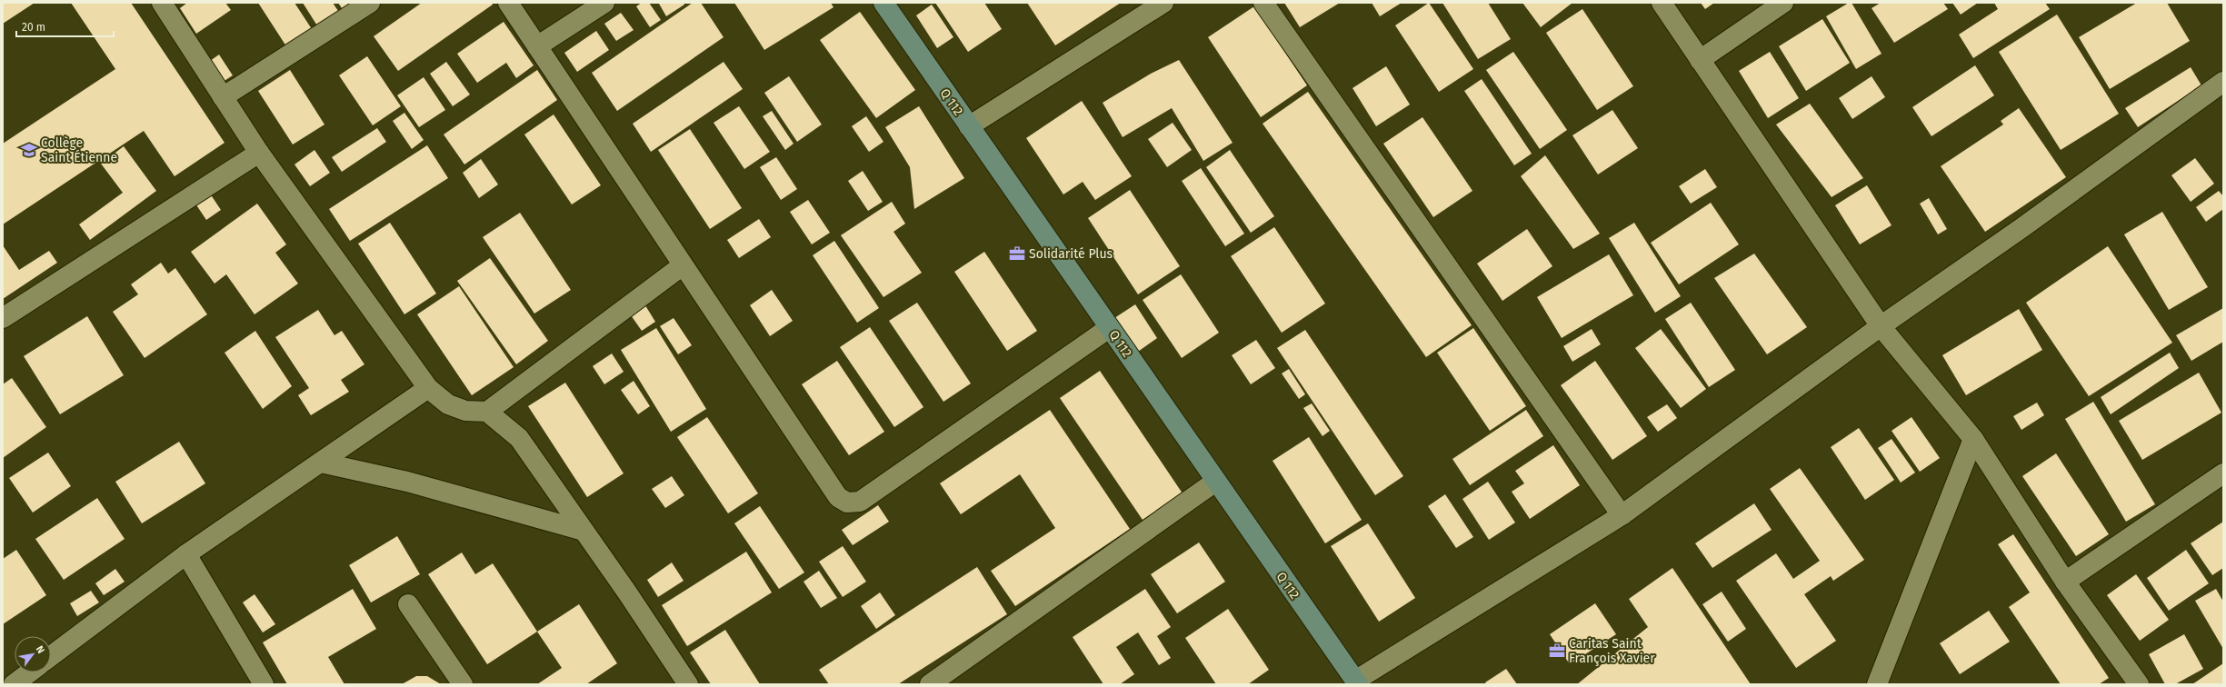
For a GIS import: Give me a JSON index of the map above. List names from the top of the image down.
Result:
{
  "streets": {
    "street": ["Q 112"]
  },
  "places": {
    "school or university": ["Collège Saint Étienne"],
    "office": ["Solidarité Plus", "Caritas Saint François Xavier"]
  },
  "scale_bar": "20 m",
  "north": "top right"
}
